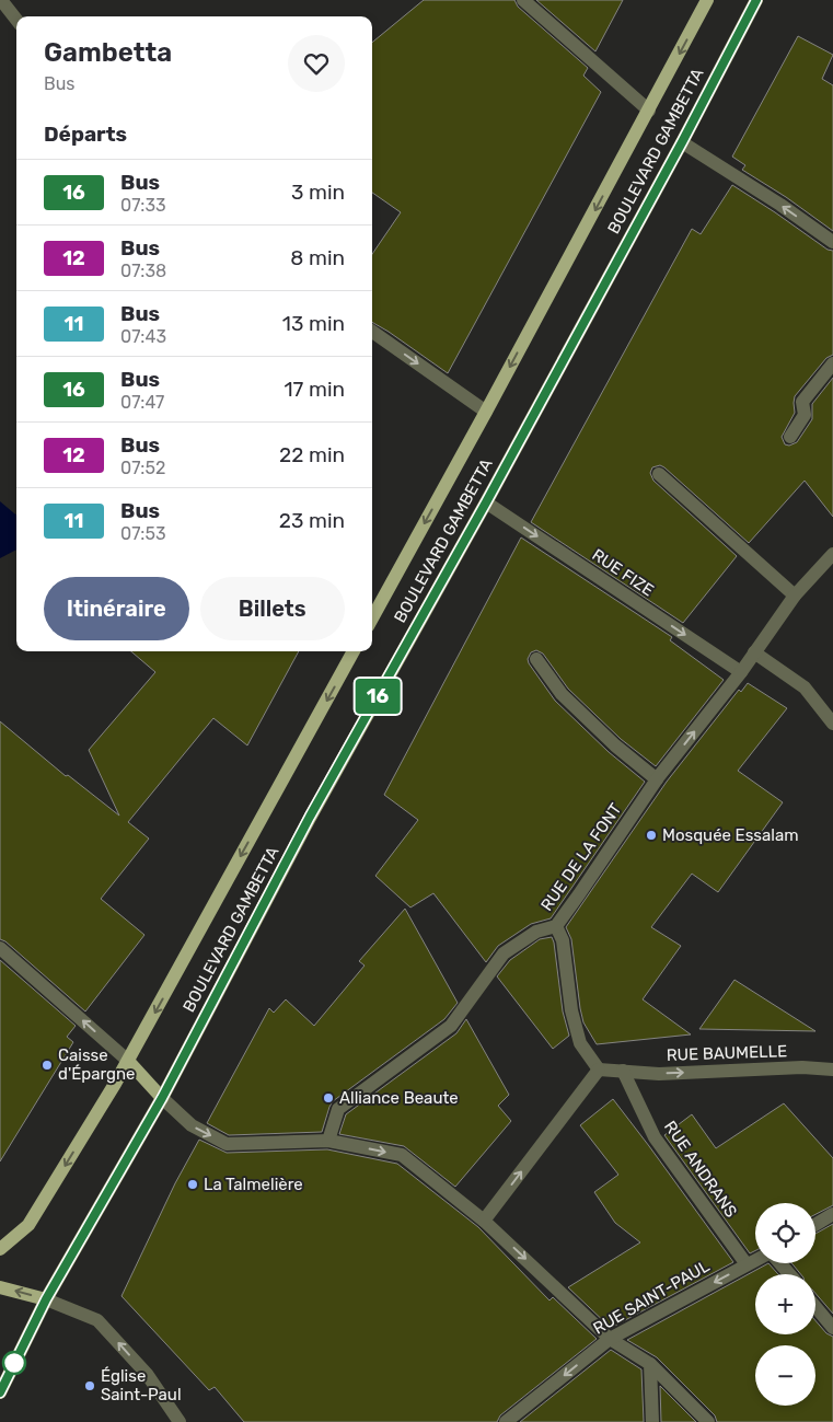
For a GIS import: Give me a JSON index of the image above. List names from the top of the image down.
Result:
{
  "streets": {
    "main road": ["BOULEVARD GAMBETTA"],
    "street": [
      "RUE FIZE",
      "RUE DE LA FONT",
      "RUE BAUMELLE",
      "RUE ANDRANS",
      "RUE SAINT-PAUL"
    ]
  },
  "crossings": [
    ["BOULEVARD GAMBETTA", "RUE FIZE"],
    ["RUE FIZE", "RUE DE LA FONT"],
    ["RUE BAUMELLE", "RUE ANDRANS"],
    ["RUE ANDRANS", "RUE SAINT-PAUL"]
  ],
  "one_way": ["RUE BAUMELLE", "RUE SAINT-PAUL"],
  "places": [
    "Mosquée Essalam",
    "Caisse d'Épargne",
    "Alliance Beaute",
    "La Talmelière",
    "Église Saint-Paul"
  ],
  "lines": ["bus line 16"],
  "page": {
    "on_map": "16",
    "heading": [
      ["Gambetta", "Bus"],
      "Départs"
    ],
    "list": [
      {
        "mark": "16",
        "name": "Bus",
        "note": "07:33",
        "value": "3 min"
      },
      {
        "mark": "12",
        "name": "Bus",
        "note": "07:38",
        "value": "8 min"
      },
      {
        "mark": "11",
        "name": "Bus",
        "note": "07:43",
        "value": "13 min"
      },
      {
        "mark": "16",
        "name": "Bus",
        "note": "07:47",
        "value": "17 min"
      },
      {
        "mark": "12",
        "name": "Bus",
        "note": "07:52",
        "value": "22 min"
      },
      {
        "mark": "11",
        "name": "Bus",
        "note": "07:53",
        "value": "23 min"
      }
    ],
    "buttons": ["Itinéraire", "Billets"],
    "map_buttons": ["+", "−"]
  }
}
